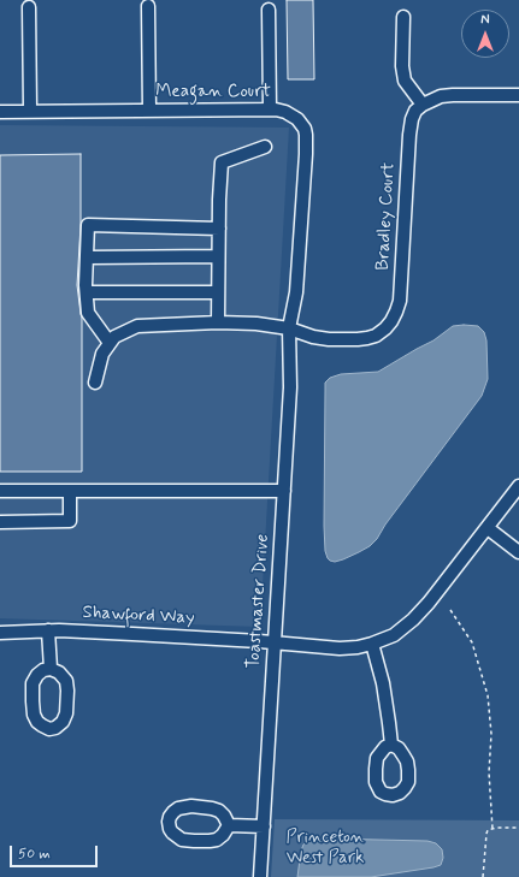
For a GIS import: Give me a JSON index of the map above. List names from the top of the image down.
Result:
{
  "streets": {
    "street": [
      "Meagan Court",
      "Bradley Court",
      "Toastmaster Drive",
      "Shawford Way"
    ]
  },
  "crossings": [
    ["Meagan Court", "Bradley Court"],
    ["Meagan Court", "Toastmaster Drive"],
    ["Bradley Court", "Toastmaster Drive"],
    ["Toastmaster Drive", "Shawford Way"]
  ],
  "parks": ["Princeton West Park"],
  "scale_bar": "50 m",
  "north": "top"
}
